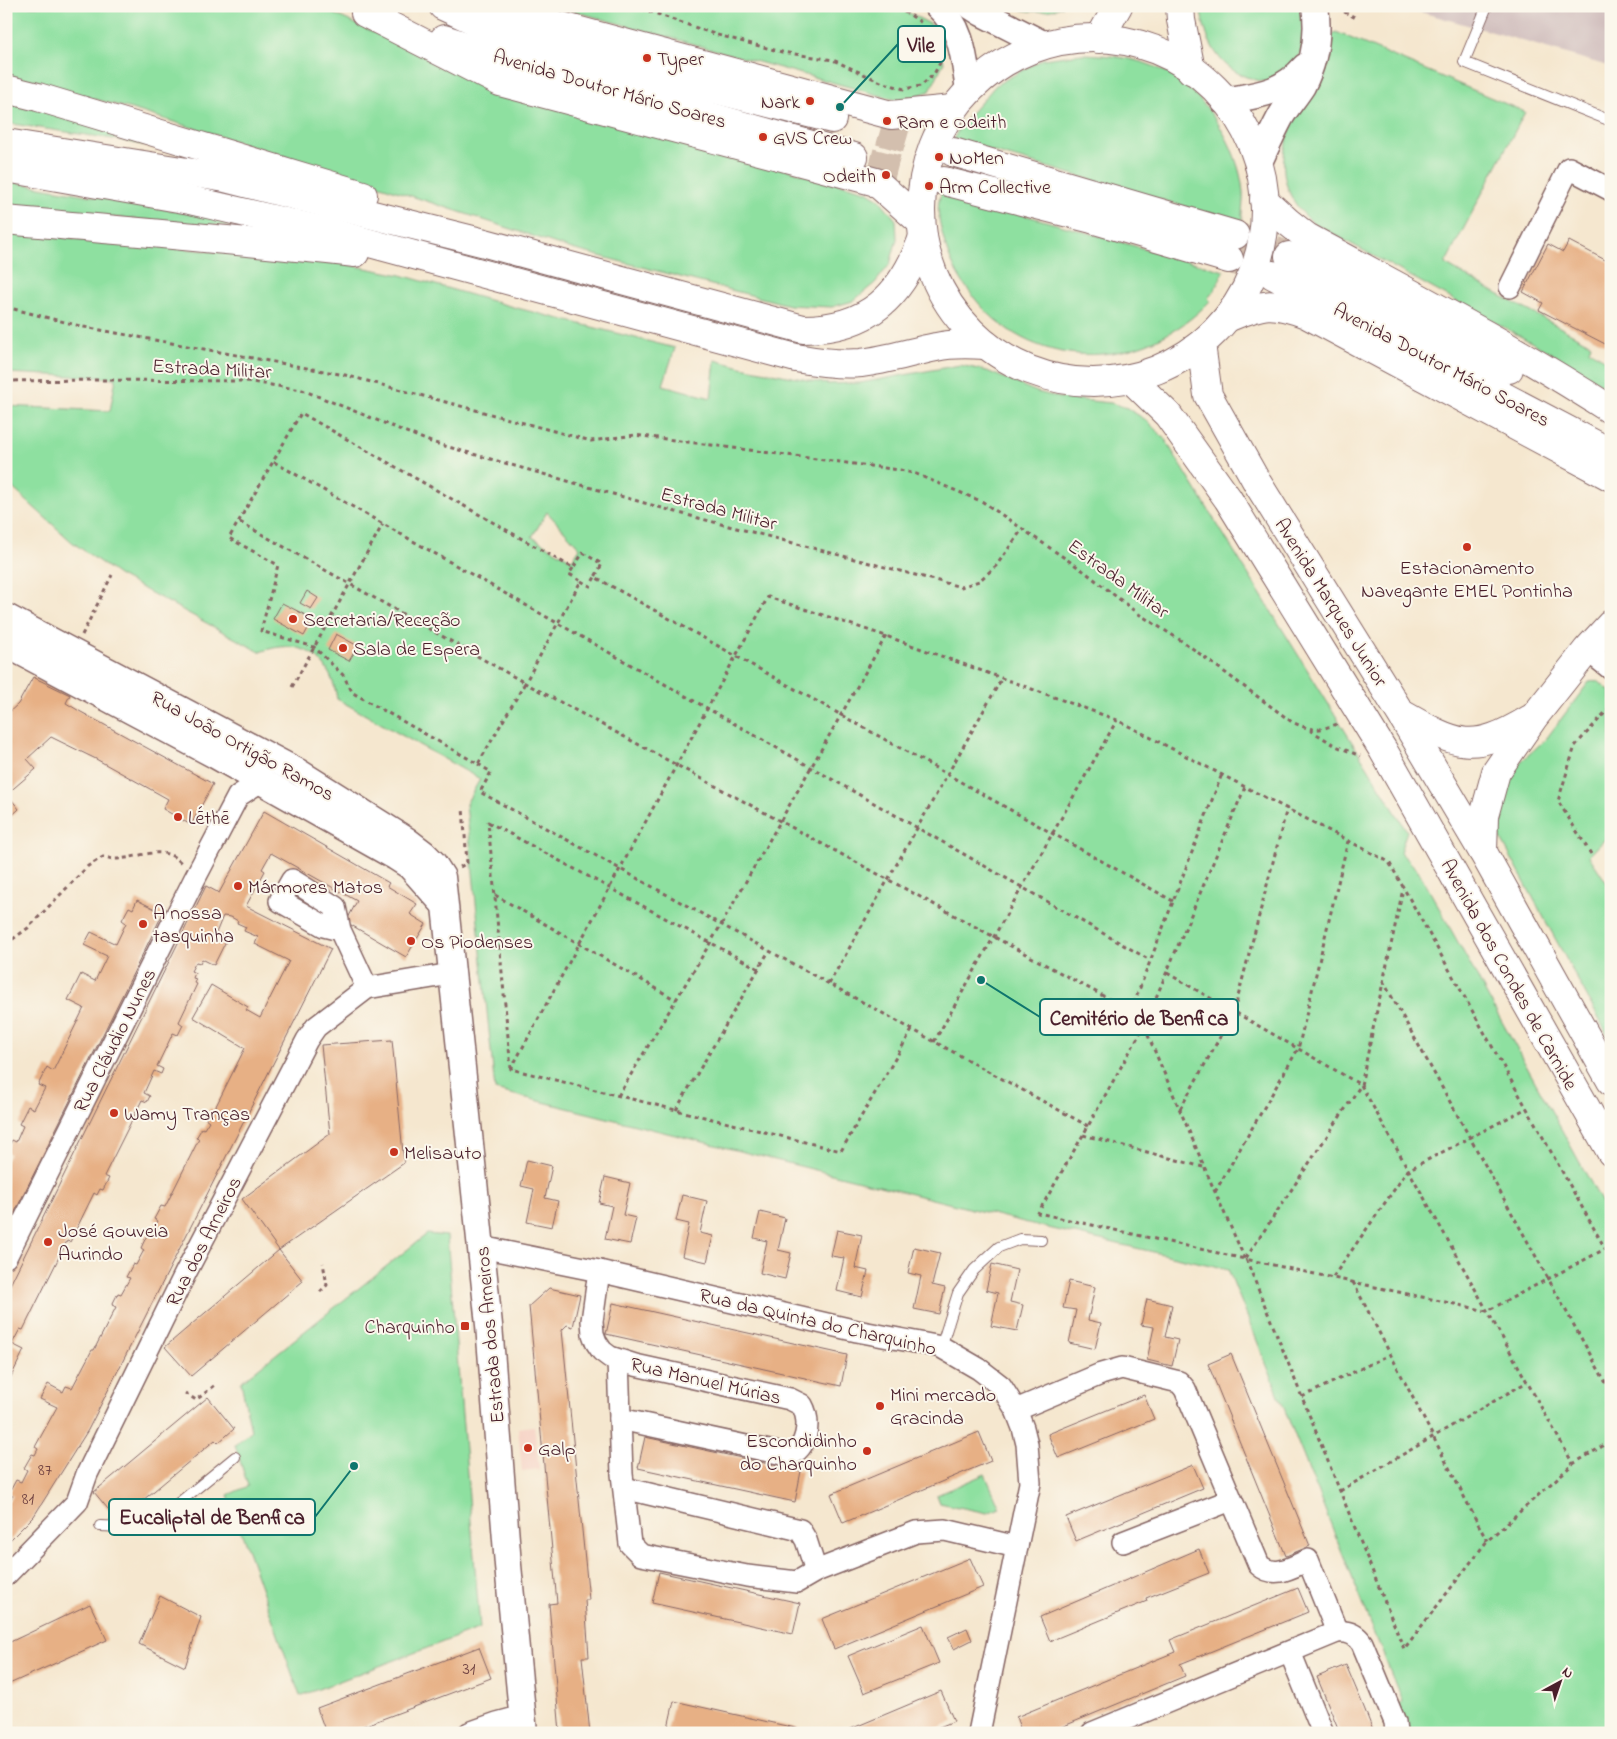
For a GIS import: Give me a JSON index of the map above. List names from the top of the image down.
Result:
{
  "streets": {
    "main road": ["Avenida Doutor Mário Soares", "Avenida Marques Junior", "Avenida dos Condes de Carnide"],
    "street": [
      "Rua João Ortigão Ramos",
      "Rua Cláudio Nunes",
      "Rua dos Arneiros",
      "Rua da Quinta do Charquinho",
      "Estrada dos Arneiros",
      "Rua Manuel Múrias"
    ],
    "path": ["Estrada Militar"]
  },
  "crossings": [
    ["Avenida Marques Junior", "Avenida dos Condes de Carnide"],
    ["Rua João Ortigão Ramos", "Rua Cláudio Nunes"],
    ["Rua João Ortigão Ramos", "Estrada dos Arneiros"],
    ["Rua dos Arneiros", "Estrada dos Arneiros"],
    ["Rua da Quinta do Charquinho", "Estrada dos Arneiros"],
    ["Rua da Quinta do Charquinho", "Rua Manuel Múrias"]
  ],
  "places": {
    "other": [
      "Typer",
      "Nark",
      "Vile",
      "Ram e Odeith",
      "GVS Crew",
      "NoMen",
      "Odeith",
      "Arm Collective",
      "Estacionamento Navegante EMEL Pontinha",
      "Secretaria/Receção",
      "Sala de Espera",
      "Lḗthē",
      "Mármores Matos",
      "A nossa tasquinha",
      "Os Piodenses",
      "Cemitério de Benfica",
      "Wamy Tranças",
      "Melisauto",
      "José Gouveia Aurindo",
      "Mini mercado Gracinda",
      "Galp",
      "Escondidinho do Charquinho",
      "Eucaliptal de Benfica"
    ],
    "transit": ["Charquinho"]
  },
  "house_numbers": ["87", "81", "31"],
  "north": "top right"
}
